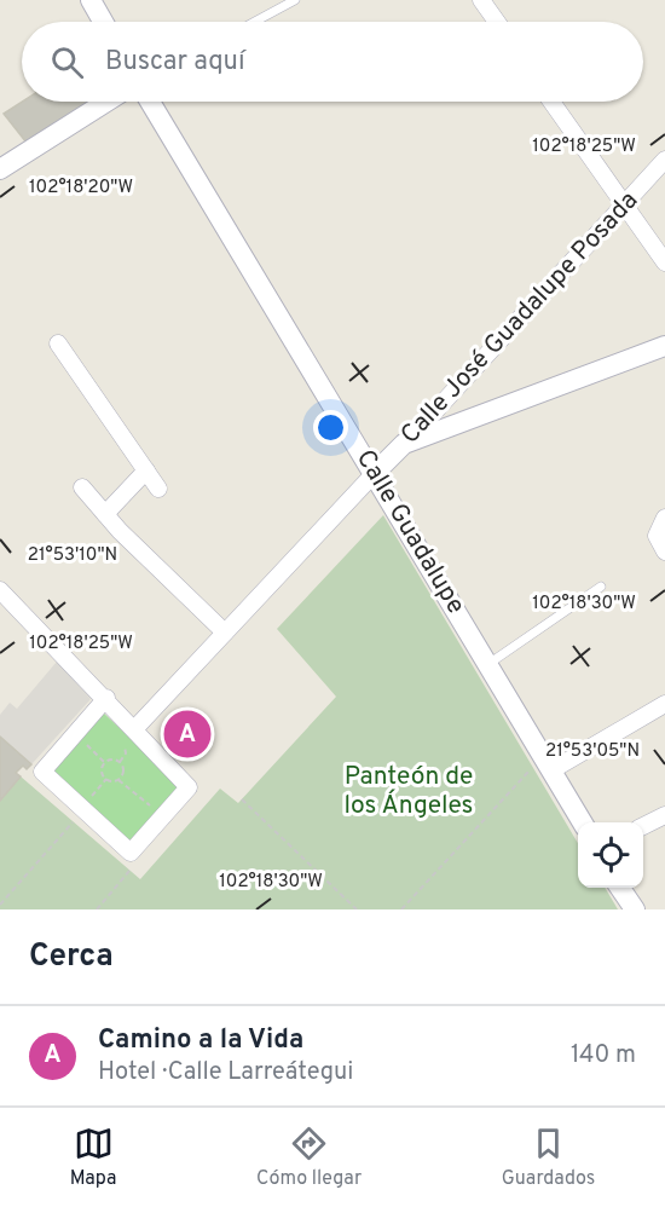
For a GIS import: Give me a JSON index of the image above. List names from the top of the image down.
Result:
{
  "streets": {
    "street": ["Calle José Guadalupe Posada", "Calle Guadalupe"]
  },
  "crossings": [
    ["Calle José Guadalupe Posada", "Calle Guadalupe"]
  ],
  "parks": ["Panteón de los Ángeles"],
  "page": {
    "search": "Buscar aquí",
    "pins": "A",
    "heading": "Cerca",
    "list": [
      {
        "mark": "A",
        "name": "Camino a la Vida",
        "note": "Hotel · Calle Larreátegui",
        "value": "140 m"
      }
    ],
    "nav": ["Mapa", "Cómo llegar", "Guardados"]
  },
  "coordinates": [
    "102°18'25\"W",
    "102°18'20\"W",
    "21°53'10\"N",
    "102°18'30\"W",
    "21°53'05\"N"
  ]
}
